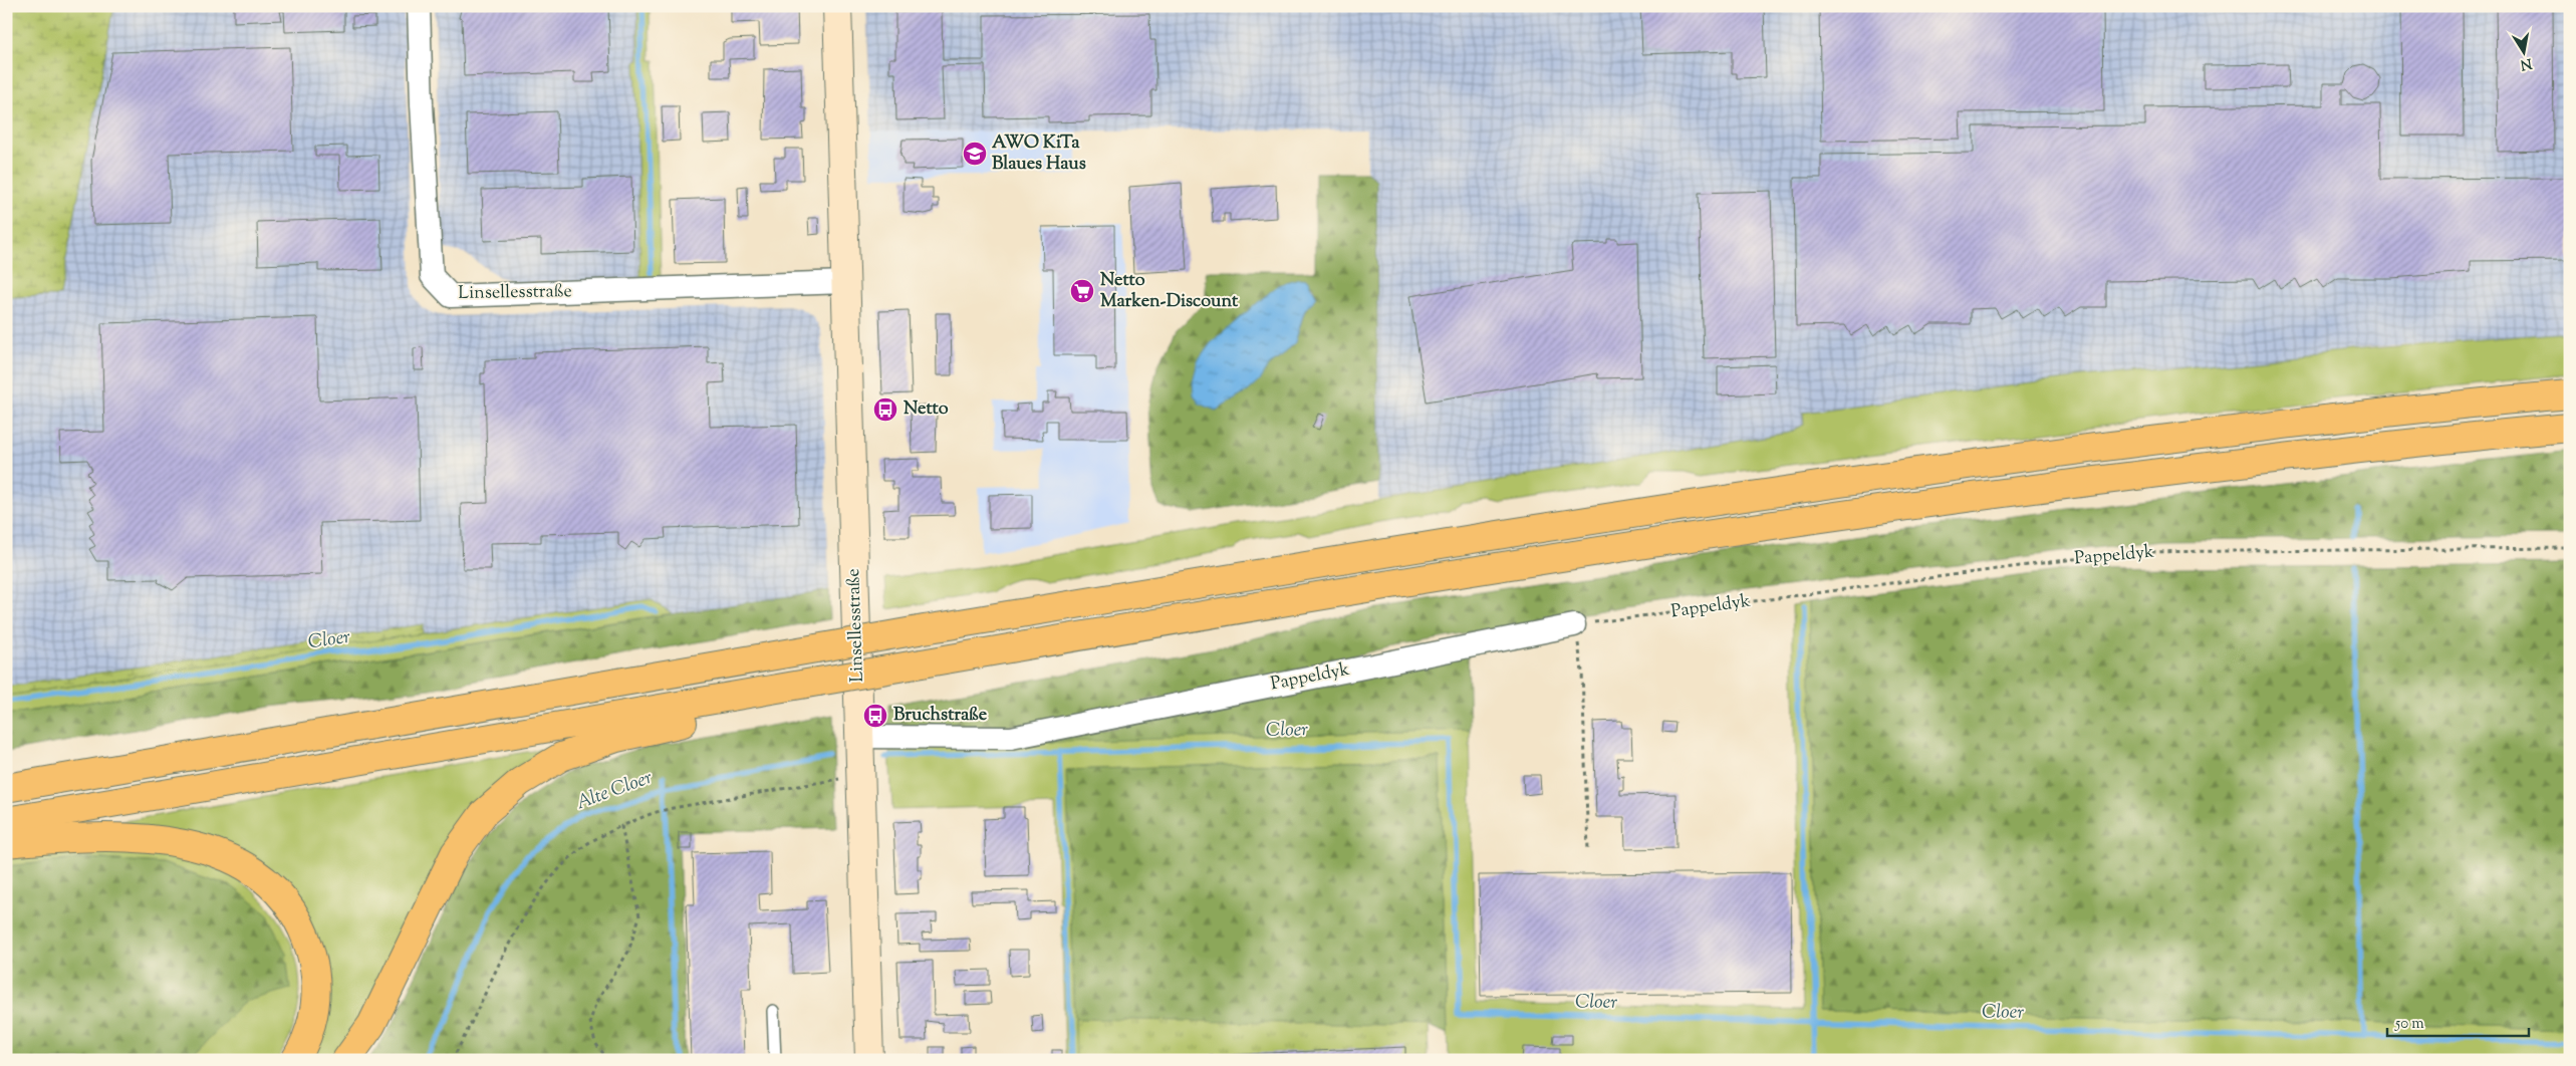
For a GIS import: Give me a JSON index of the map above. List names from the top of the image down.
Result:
{
  "streets": {
    "street": ["Linsellesstraße", "Pappeldyk"]
  },
  "crossings": [
    ["Linsellesstraße", "Pappeldyk"]
  ],
  "water": ["Cloer", "Alte Cloer"],
  "places": {
    "school or university": ["AWO KiTa Blaues Haus"],
    "supermarket": ["Netto Marken-Discount"],
    "bus stop": ["Netto", "Bruchstraße"]
  },
  "scale_bar": "50 m",
  "north": "bottom"
}
